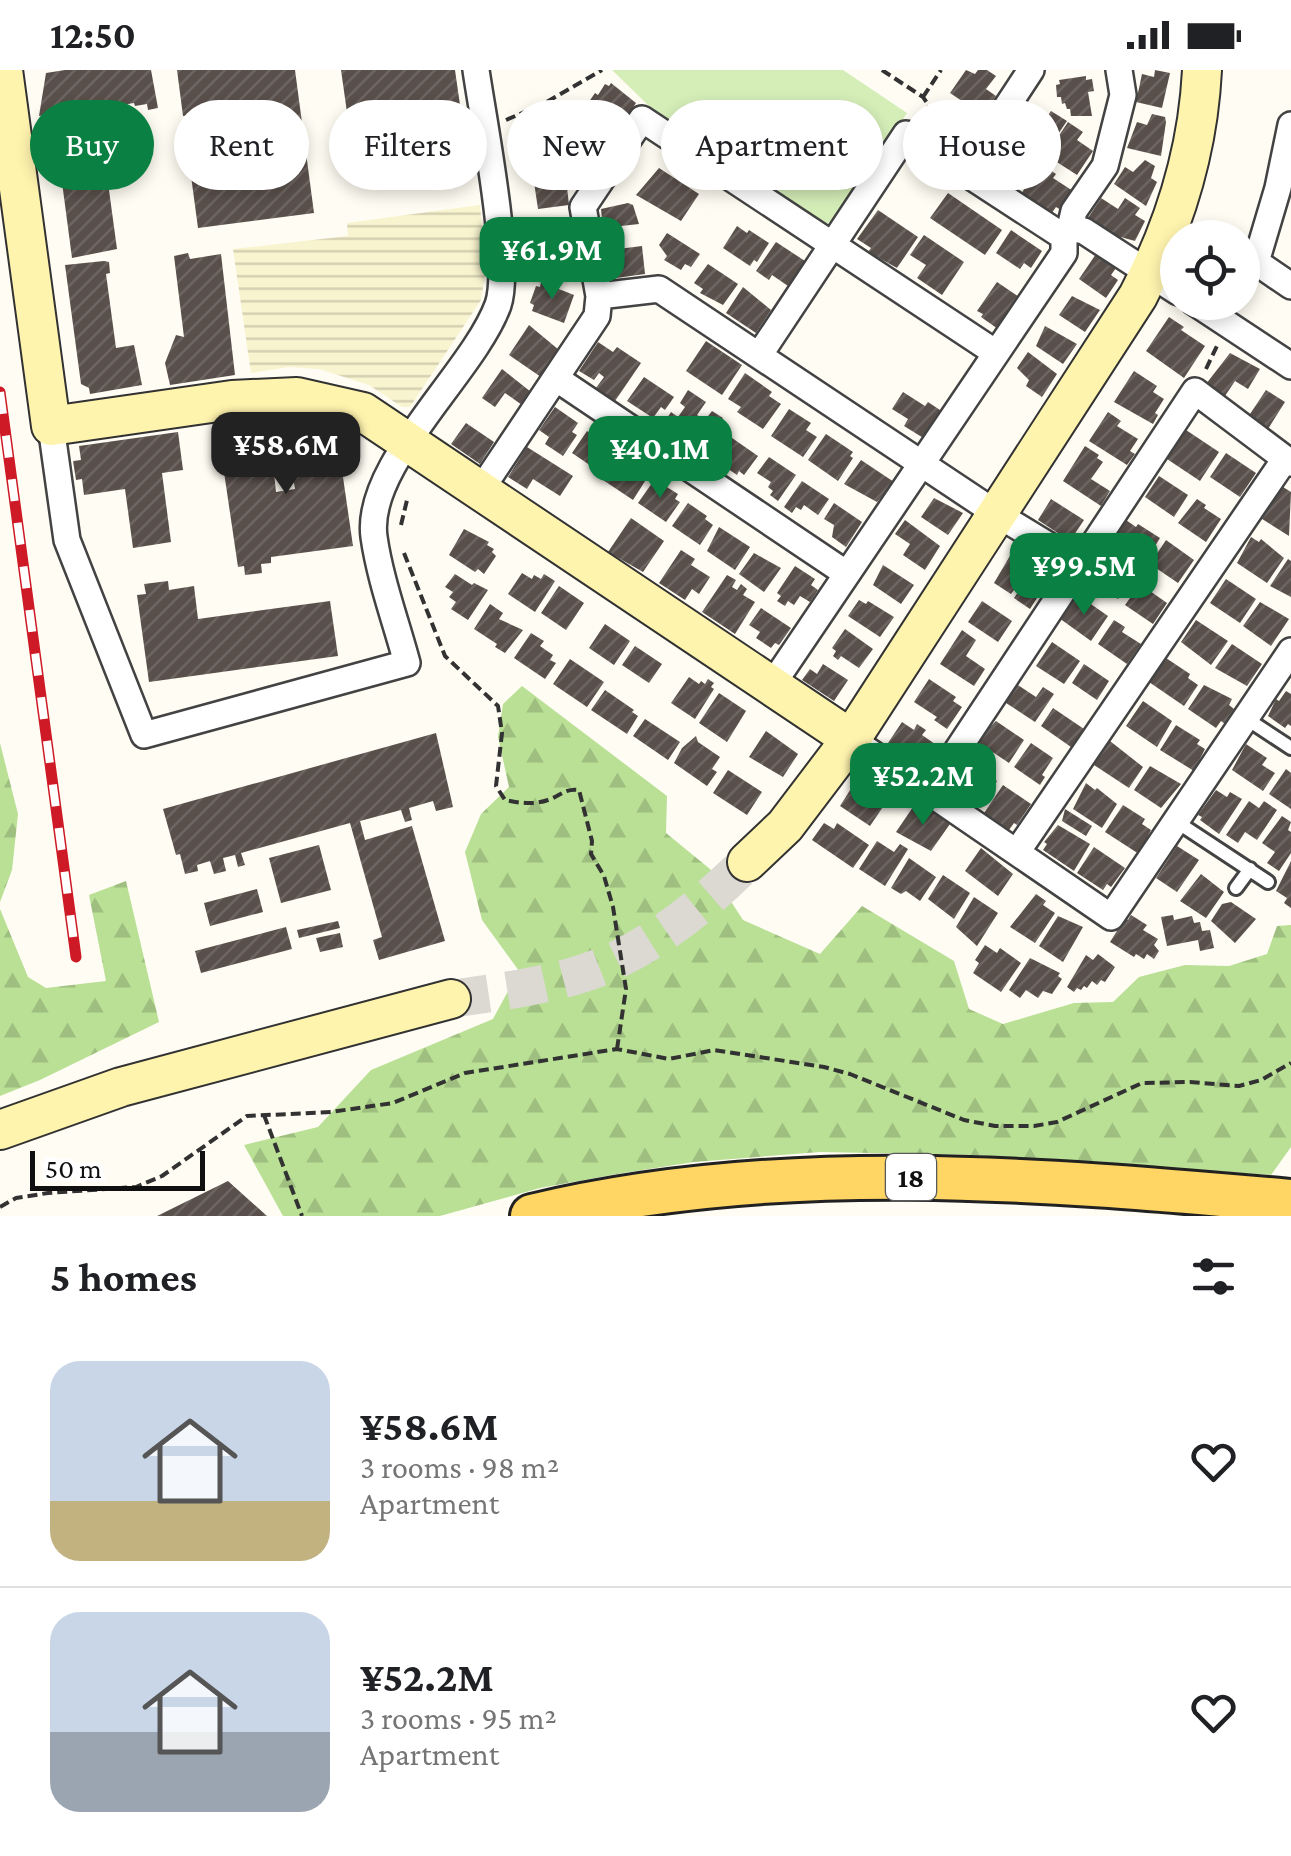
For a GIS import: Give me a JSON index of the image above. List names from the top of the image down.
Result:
{
  "streets": {
    "main road": ["18"]
  },
  "scale_bar": "50 m",
  "page": {
    "status": "12:50",
    "chip": [
      "Buy",
      "Rent",
      "Filters",
      "New",
      "Apartment",
      "House"
    ],
    "price": [
      "¥61.9M",
      "¥58.6M",
      "¥40.1M",
      "¥99.5M",
      "¥52.2M"
    ],
    "scale": "50 m",
    "heading": "5 homes",
    "list": [
      {
        "name": "¥58.6M",
        "note": "3 rooms · 98 m² · Apartment"
      },
      {
        "name": "¥52.2M",
        "note": "3 rooms · 95 m² · Apartment"
      }
    ]
  }
}
